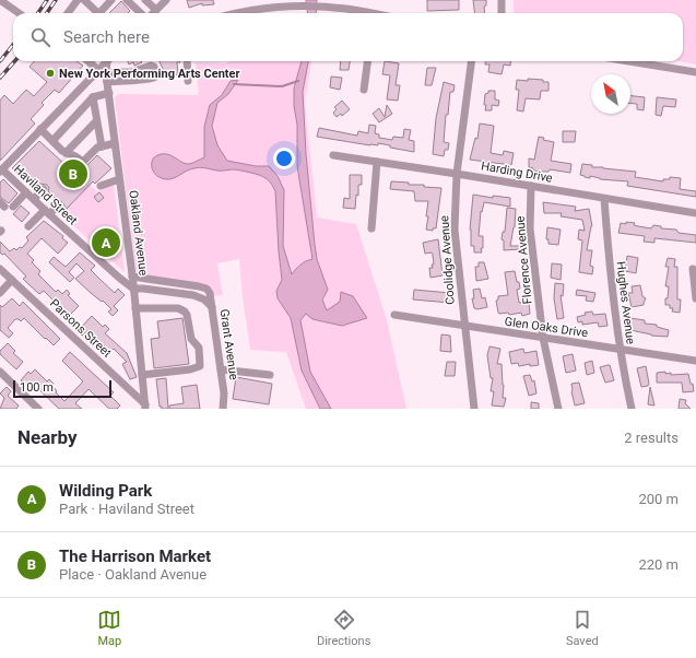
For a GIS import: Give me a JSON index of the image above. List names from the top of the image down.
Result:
{
  "streets": {
    "street": [
      "Harding Drive",
      "Haviland Street",
      "Oakland Avenue",
      "Coolidge Avenue",
      "Florence Avenue",
      "Hughes Avenue",
      "Glen Oaks Drive",
      "Parsons Street",
      "Grant Avenue"
    ]
  },
  "crossings": [
    ["Harding Drive", "Coolidge Avenue"],
    ["Harding Drive", "Florence Avenue"],
    ["Harding Drive", "Hughes Avenue"],
    ["Haviland Street", "Oakland Avenue"],
    ["Oakland Avenue", "Parsons Street"],
    ["Oakland Avenue", "Grant Avenue"],
    ["Coolidge Avenue", "Glen Oaks Drive"],
    ["Florence Avenue", "Glen Oaks Drive"],
    ["Hughes Avenue", "Glen Oaks Drive"]
  ],
  "places": ["New York Performing Arts Center"],
  "scale_bar": "100 m",
  "north": "top left",
  "page": {
    "search": "Search here",
    "pins": ["B", "A"],
    "scale": "100 m",
    "heading": ["Nearby", "2 results"],
    "list": [
      {
        "mark": "A",
        "name": "Wilding Park",
        "note": "Park · Haviland Street",
        "value": "200 m"
      },
      {
        "mark": "B",
        "name": "The Harrison Market",
        "note": "Place · Oakland Avenue",
        "value": "220 m"
      }
    ],
    "nav": ["Map", "Directions", "Saved"]
  }
}
